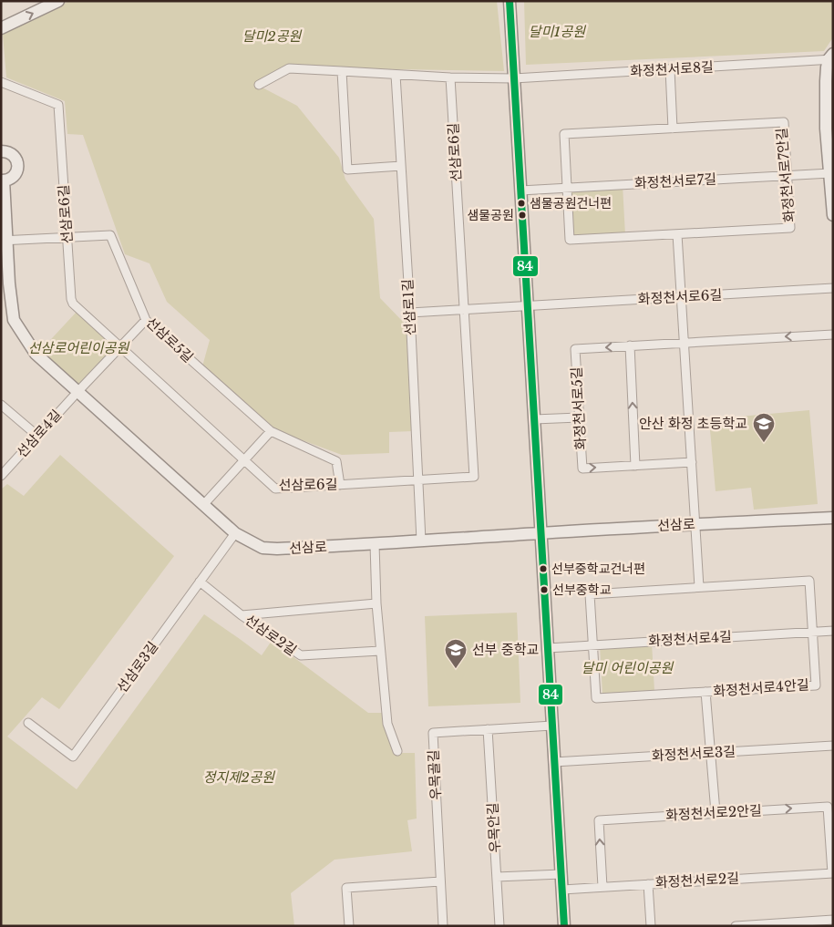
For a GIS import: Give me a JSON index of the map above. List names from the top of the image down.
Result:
{
  "streets": {
    "street": [
      "화정천서로8길",
      "선삼로6길",
      "화정천서로7안길",
      "화정천서로7길",
      "화정천서로6길",
      "선삼로1길",
      "선삼로5길",
      "화정천서로5길",
      "선삼로4길",
      "선삼로",
      "선삼로2길",
      "화정천서로4길",
      "선삼로3길",
      "화정천서로4안길",
      "화정천서로3길",
      "우목골길",
      "화정천서로2안길",
      "우목안길",
      "화정천서로2길"
    ]
  },
  "crossings": [
    ["화정천서로8길", "선삼로6길"],
    ["화정천서로8길", "선삼로1길"],
    ["선삼로6길", "화정천서로6길"],
    ["선삼로6길", "선삼로1길"],
    ["선삼로6길", "선삼로5길"],
    ["선삼로6길", "선삼로4길"],
    ["화정천서로7안길", "화정천서로7길"],
    ["화정천서로6길", "선삼로1길"],
    ["선삼로1길", "선삼로"],
    ["선삼로5길", "선삼로4길"],
    ["선삼로5길", "선삼로"],
    ["선삼로4길", "선삼로"],
    ["선삼로", "선삼로3길"],
    ["선삼로2길", "선삼로3길"],
    ["화정천서로4길", "화정천서로4안길"],
    ["우목골길", "우목안길"],
    ["화정천서로2안길", "화정천서로2길"]
  ],
  "parks": [
    "달미1공원",
    "달미2공원",
    "선삼로어린이공원",
    "달미 어린이공원",
    "정지제2공원"
  ],
  "places": {
    "other": [
      "샘물공원건너편",
      "샘물공원",
      "선부중학교건너편",
      "선부중학교"
    ],
    "school or university": ["안산 화정 초등학교", "선부 중학교"]
  },
  "lines": ["transit line 84"]
}
